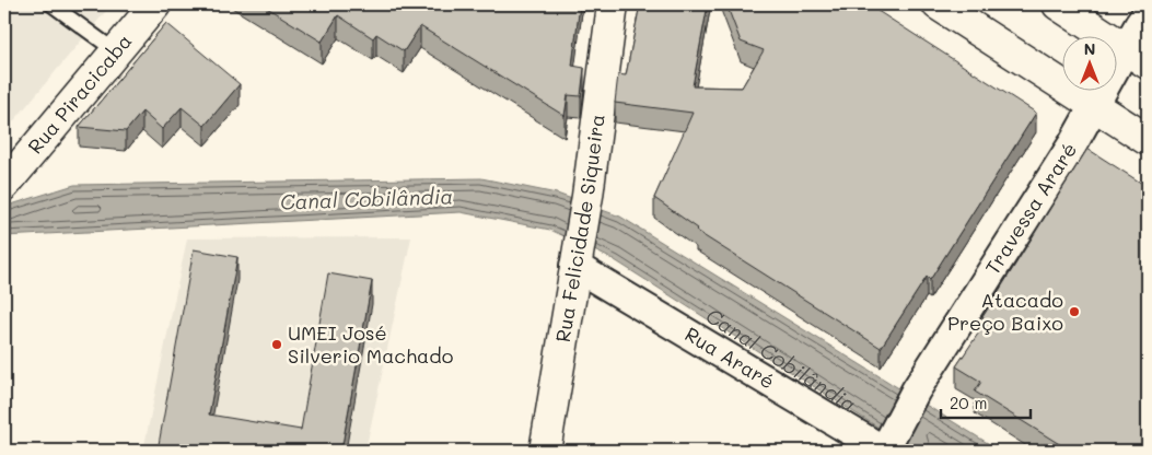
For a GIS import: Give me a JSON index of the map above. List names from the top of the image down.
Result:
{
  "streets": {
    "street": [
      "Rua Piracicaba",
      "Travessa Araré",
      "Rua Felicidade Siqueira",
      "Rua Araré"
    ]
  },
  "crossings": [
    ["Travessa Araré", "Rua Araré"],
    ["Rua Felicidade Siqueira", "Rua Araré"]
  ],
  "water": ["Canal Cobilândia"],
  "places": ["Atacado Preço Baixo", "UMEI José Silverio Machado"],
  "scale_bar": "20 m",
  "north": "top"
}
